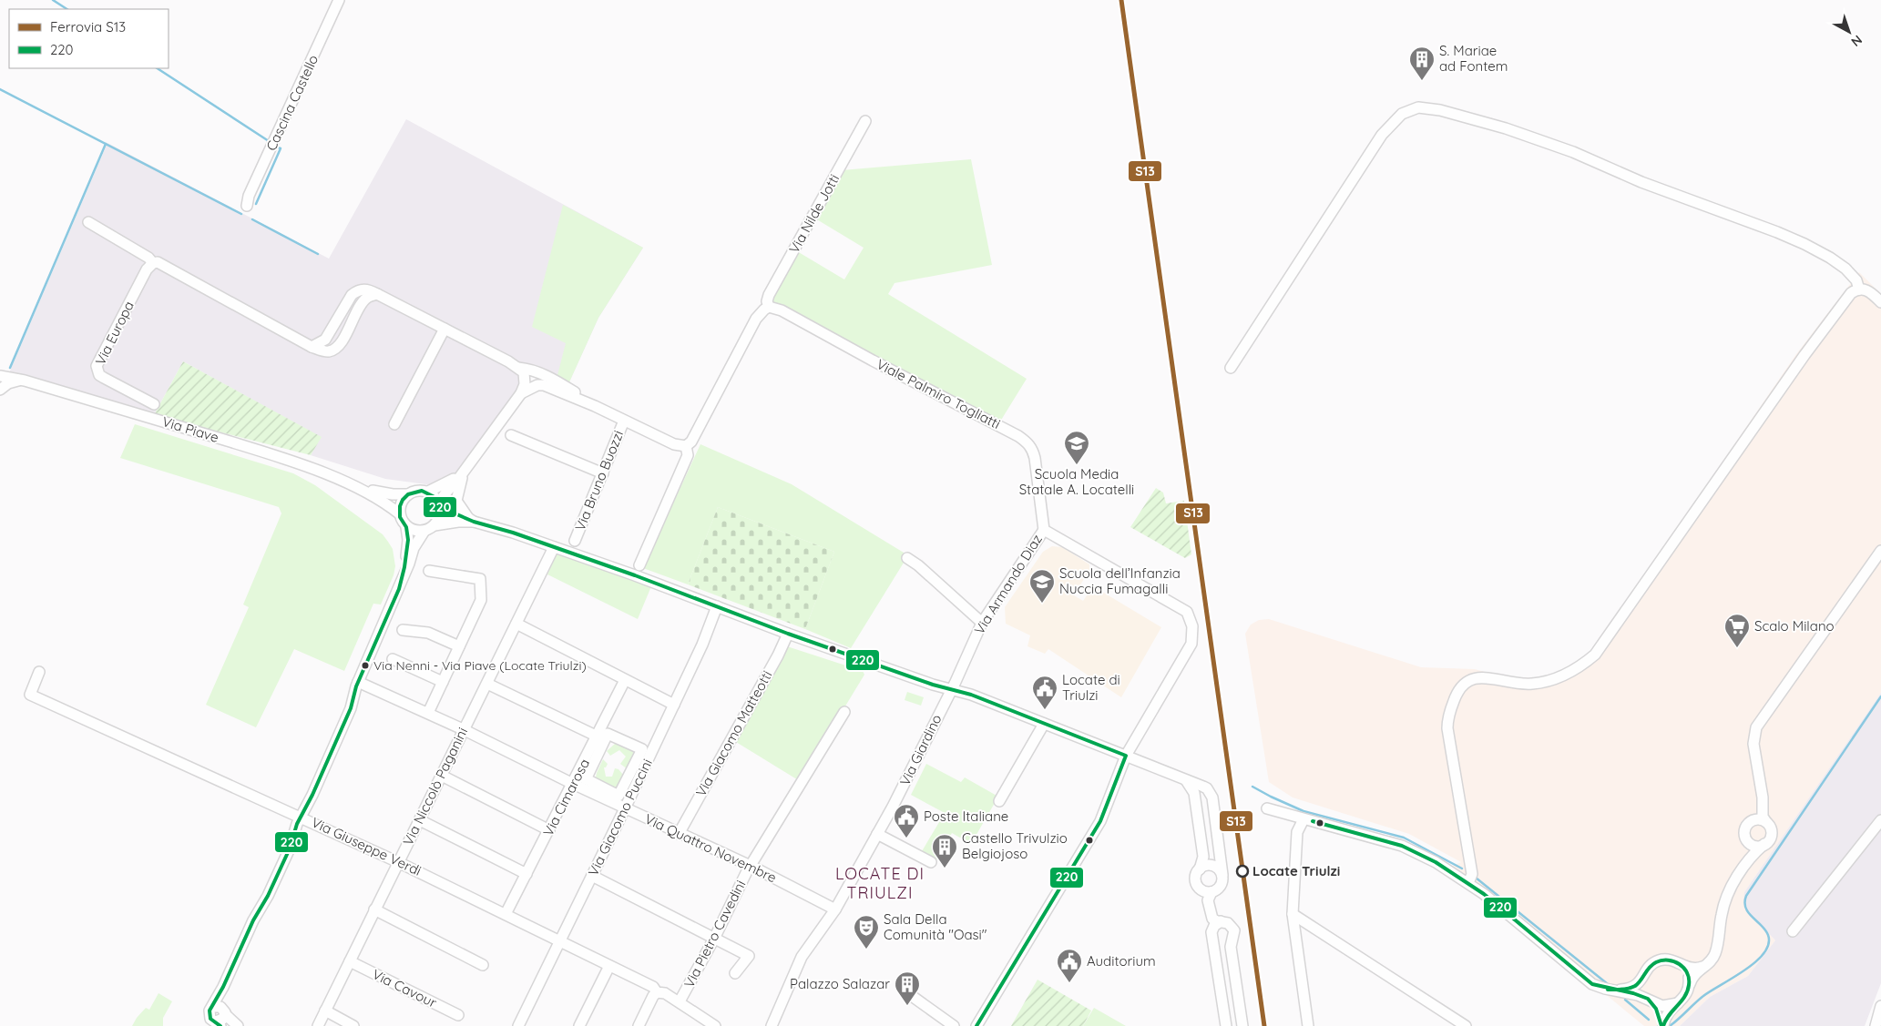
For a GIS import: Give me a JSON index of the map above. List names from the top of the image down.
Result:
{
  "streets": {
    "street": [
      "Cascina Castello",
      "Via Nilde Jotti",
      "Via Europa",
      "Viale Palmiro Togliatti",
      "Via Piave",
      "Via Bruno Buozzi",
      "Via Armando Diaz",
      "Via Giacomo Matteotti",
      "Via Giardino",
      "Via Niccolò Paganini",
      "Via Cimarosa",
      "Via Giacomo Puccini",
      "Via Giuseppe Verdi",
      "Via Quattro Novembre",
      "Via Pietro Cavedini",
      "Via Cavour"
    ]
  },
  "crossings": [
    ["Via Nilde Jotti", "Viale Palmiro Togliatti"],
    ["Viale Palmiro Togliatti", "Via Armando Diaz"],
    ["Via Armando Diaz", "Via Giardino"],
    ["Via Giacomo Matteotti", "Via Quattro Novembre"],
    ["Via Giardino", "Via Quattro Novembre"],
    ["Via Niccolò Paganini", "Via Giuseppe Verdi"],
    ["Via Niccolò Paganini", "Via Quattro Novembre"],
    ["Via Niccolò Paganini", "Via Cavour"],
    ["Via Cimarosa", "Via Giuseppe Verdi"],
    ["Via Cimarosa", "Via Quattro Novembre"],
    ["Via Giacomo Puccini", "Via Giuseppe Verdi"],
    ["Via Giacomo Puccini", "Via Quattro Novembre"],
    ["Via Giuseppe Verdi", "Via Pietro Cavedini"],
    ["Via Quattro Novembre", "Via Pietro Cavedini"]
  ],
  "districts": ["LOCATE DI TRIULZI"],
  "places": {
    "building": ["S. Mariae ad Fontem", "Castello Trivulzio Belgiojoso", "Palazzo Salazar"],
    "school or university": ["Scuola Media Statale A. Locatelli", "Scuola dell’Infanzia Nuccia Fumagalli"],
    "supermarket": ["Scalo Milano"],
    "other": ["Via Nenni - Via Piave (Locate Triulzi)", "Locate Triulzi"],
    "public building": ["Locate di Triulzi", "Poste Italiane", "Auditorium"],
    "theatre": ["Sala Della Comunità \"Oasi\""]
  },
  "lines": ["rail line S13", "transit line 220"],
  "legend": ["Ferrovia S13", "220"],
  "north": "bottom right"
}
